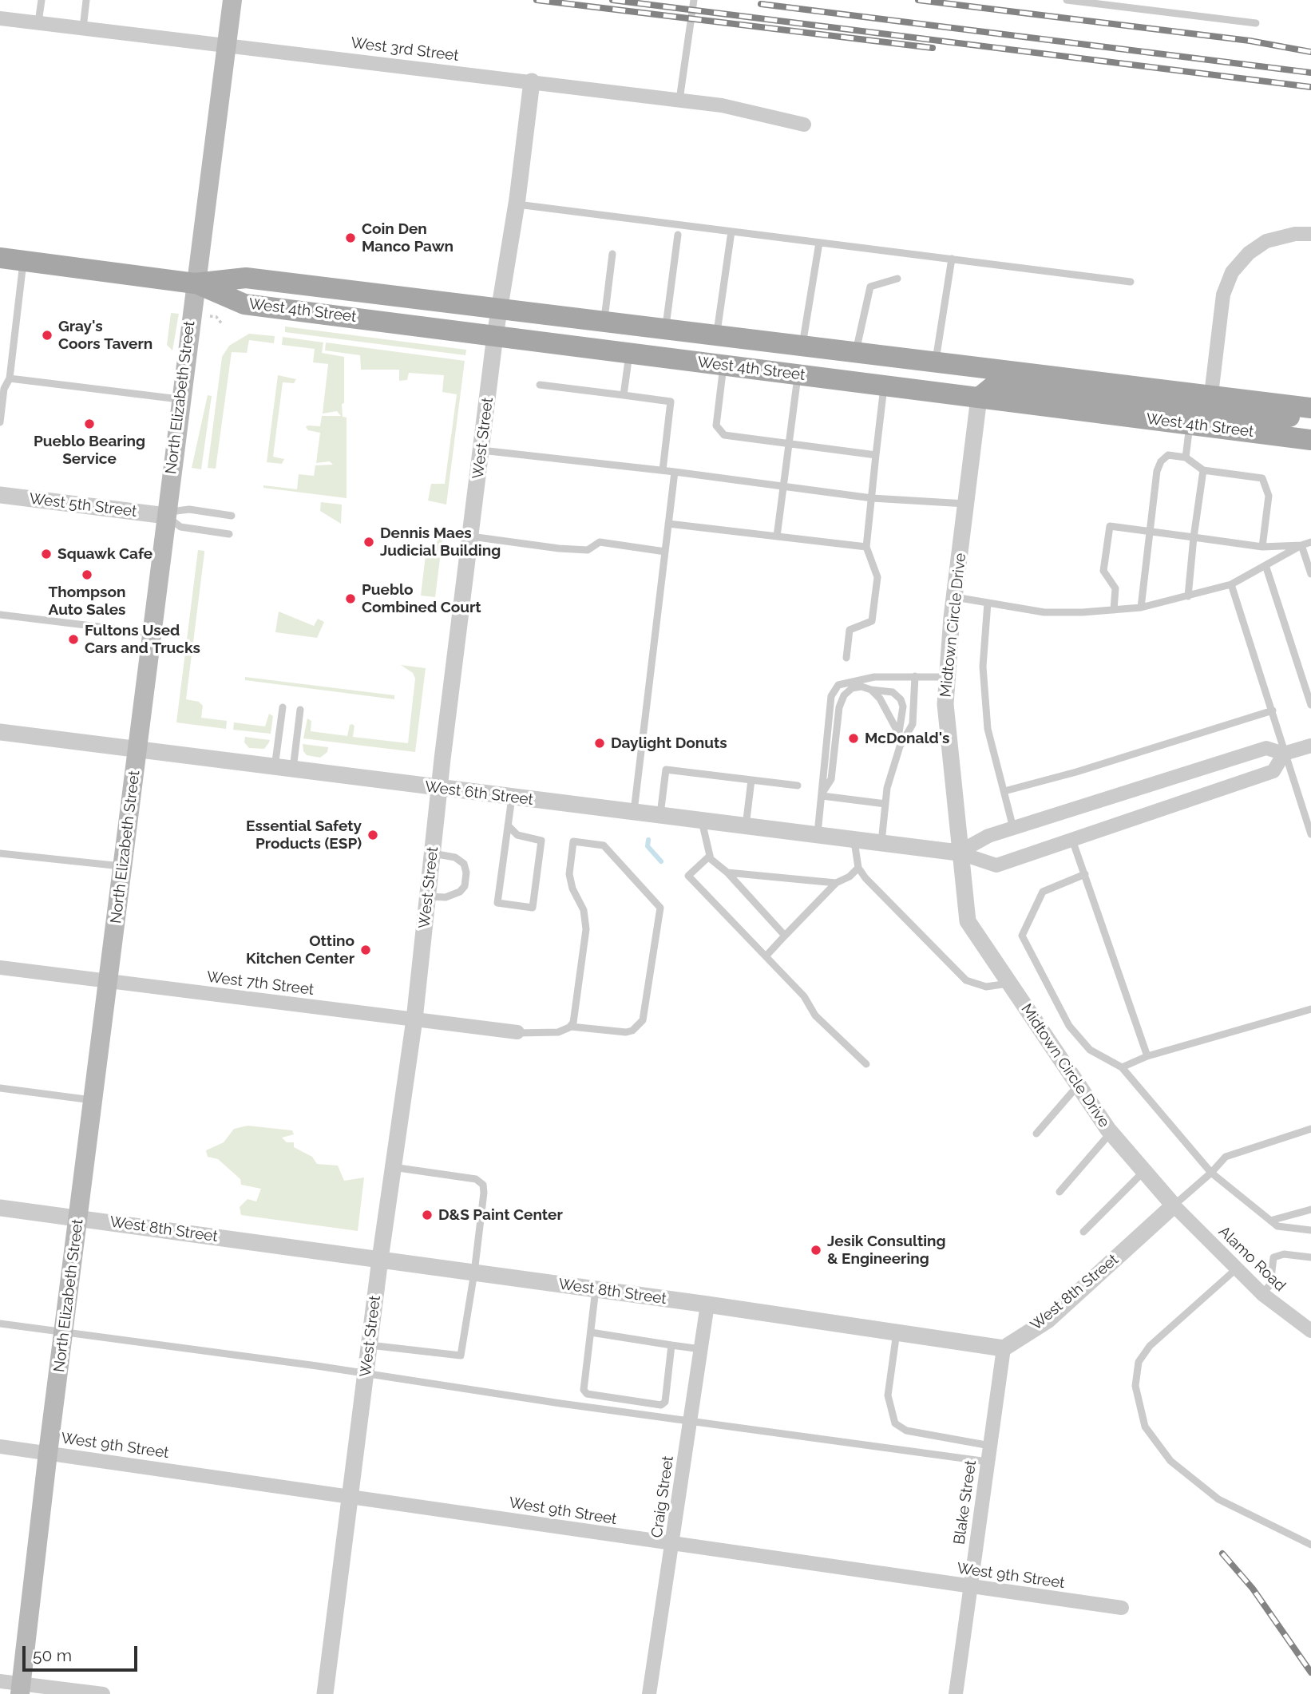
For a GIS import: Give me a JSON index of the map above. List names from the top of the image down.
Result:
{
  "streets": {
    "main road": ["West 4th Street", "North Elizabeth Street"],
    "street": [
      "West 3rd Street",
      "West Street",
      "West 5th Street",
      "Midtown Circle Drive",
      "West 6th Street",
      "West 7th Street",
      "West 8th Street",
      "Alamo Road",
      "West 9th Street",
      "Craig Street",
      "Blake Street"
    ]
  },
  "crossings": [
    ["West 3rd Street", "North Elizabeth Street"],
    ["West 3rd Street", "West Street"],
    ["West 4th Street", "North Elizabeth Street"],
    ["West 4th Street", "West Street"],
    ["West 4th Street", "Midtown Circle Drive"],
    ["North Elizabeth Street", "West 5th Street"],
    ["North Elizabeth Street", "West 6th Street"],
    ["North Elizabeth Street", "West 7th Street"],
    ["North Elizabeth Street", "West 8th Street"],
    ["North Elizabeth Street", "West 9th Street"],
    ["West Street", "West 6th Street"],
    ["West Street", "West 7th Street"],
    ["West Street", "West 8th Street"],
    ["West Street", "West 9th Street"],
    ["Midtown Circle Drive", "West 6th Street"],
    ["Midtown Circle Drive", "West 8th Street"],
    ["Midtown Circle Drive", "Alamo Road"],
    ["West 8th Street", "Alamo Road"],
    ["West 8th Street", "Craig Street"],
    ["West 8th Street", "Blake Street"],
    ["West 9th Street", "Craig Street"],
    ["West 9th Street", "Blake Street"]
  ],
  "places": [
    "Coin Den Manco Pawn",
    "Gray's Coors Tavern",
    "Pueblo Bearing Service",
    "Dennis Maes Judicial Building",
    "Squawk Cafe",
    "Thompson Auto Sales",
    "Pueblo Combined Court",
    "Fultons Used Cars and Trucks",
    "McDonald's",
    "Daylight Donuts",
    "Essential Safety Products (ESP)",
    "Ottino Kitchen Center",
    "D&S Paint Center",
    "Jesik Consulting & Engineering"
  ],
  "scale_bar": "50 m"
}
